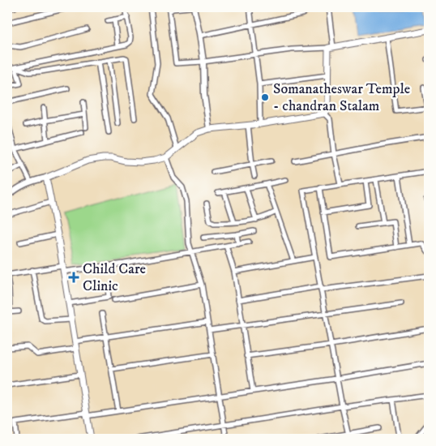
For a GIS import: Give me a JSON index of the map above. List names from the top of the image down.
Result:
{
  "places": {
    "other": ["Somanatheswar Temple - chandran Stalam"],
    "health": ["Child Care Clinic"]
  }
}
